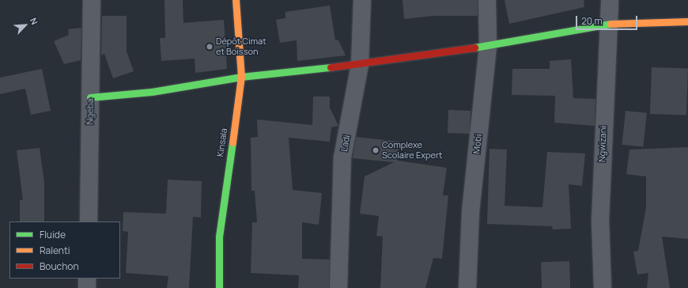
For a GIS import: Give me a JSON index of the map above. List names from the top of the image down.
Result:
{
  "streets": {
    "street": [
      "Ngeba",
      "Kinsala",
      "Ladi",
      "Mobi",
      "Ngwizani"
    ]
  },
  "places": ["Dépôt Cimat et Boisson", "Complexe Scolaire Expert"],
  "legend": ["Fluide", "Ralenti", "Bouchon"],
  "scale_bar": "20 m",
  "north": "top right"
}
